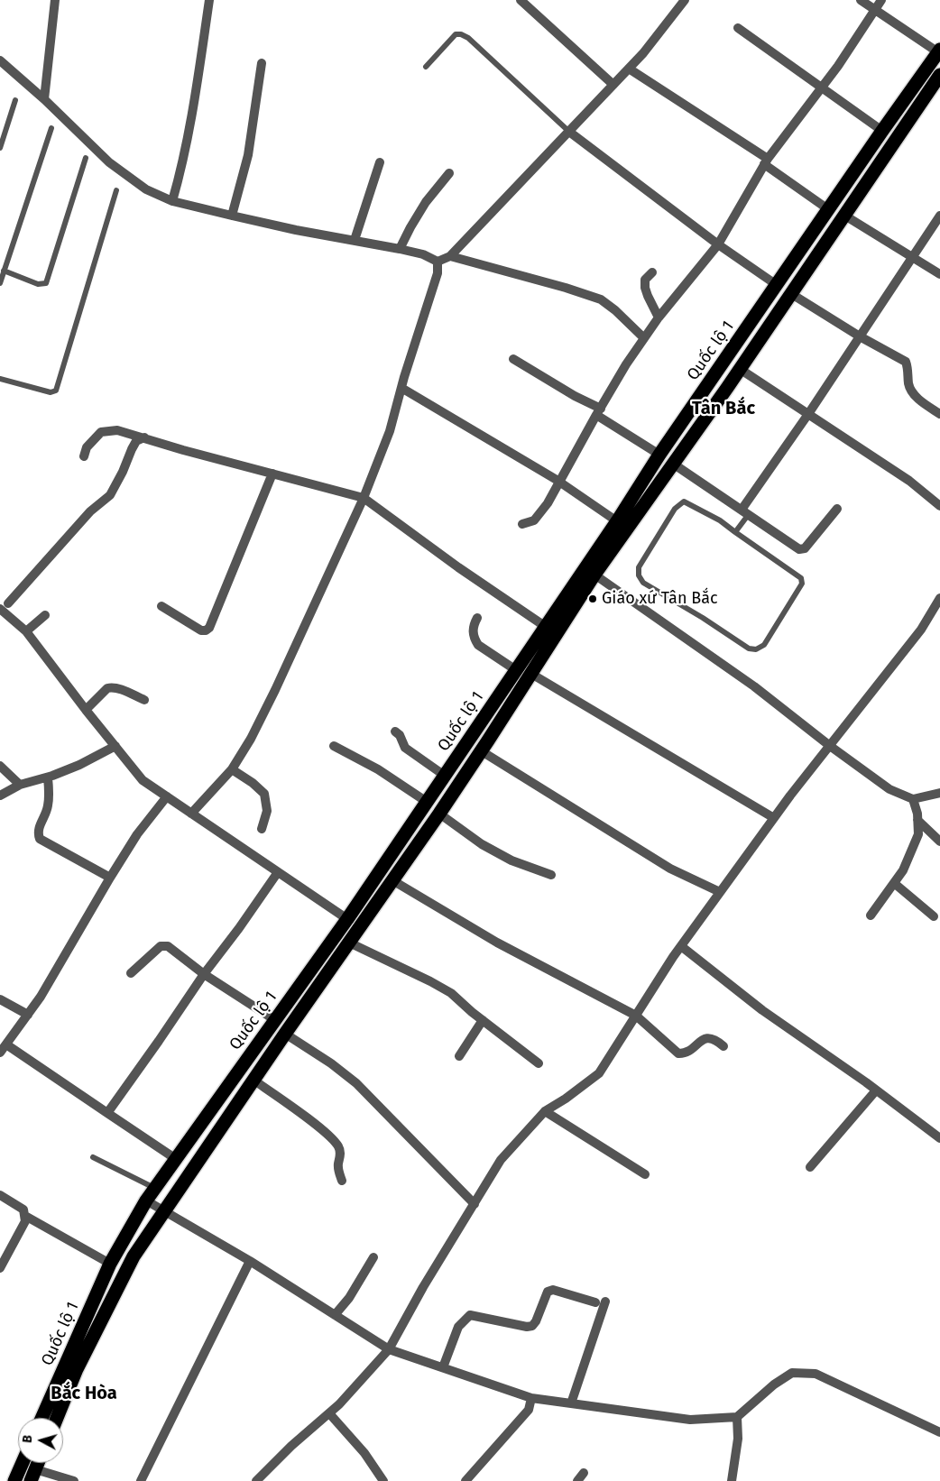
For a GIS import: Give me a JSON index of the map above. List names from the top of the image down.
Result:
{
  "streets": {
    "highway": ["Quốc lộ 1"]
  },
  "districts": ["Tân Bắc", "Bắc Hòa"],
  "places": ["Giáo xứ Tân Bắc"],
  "north": "left"
}
